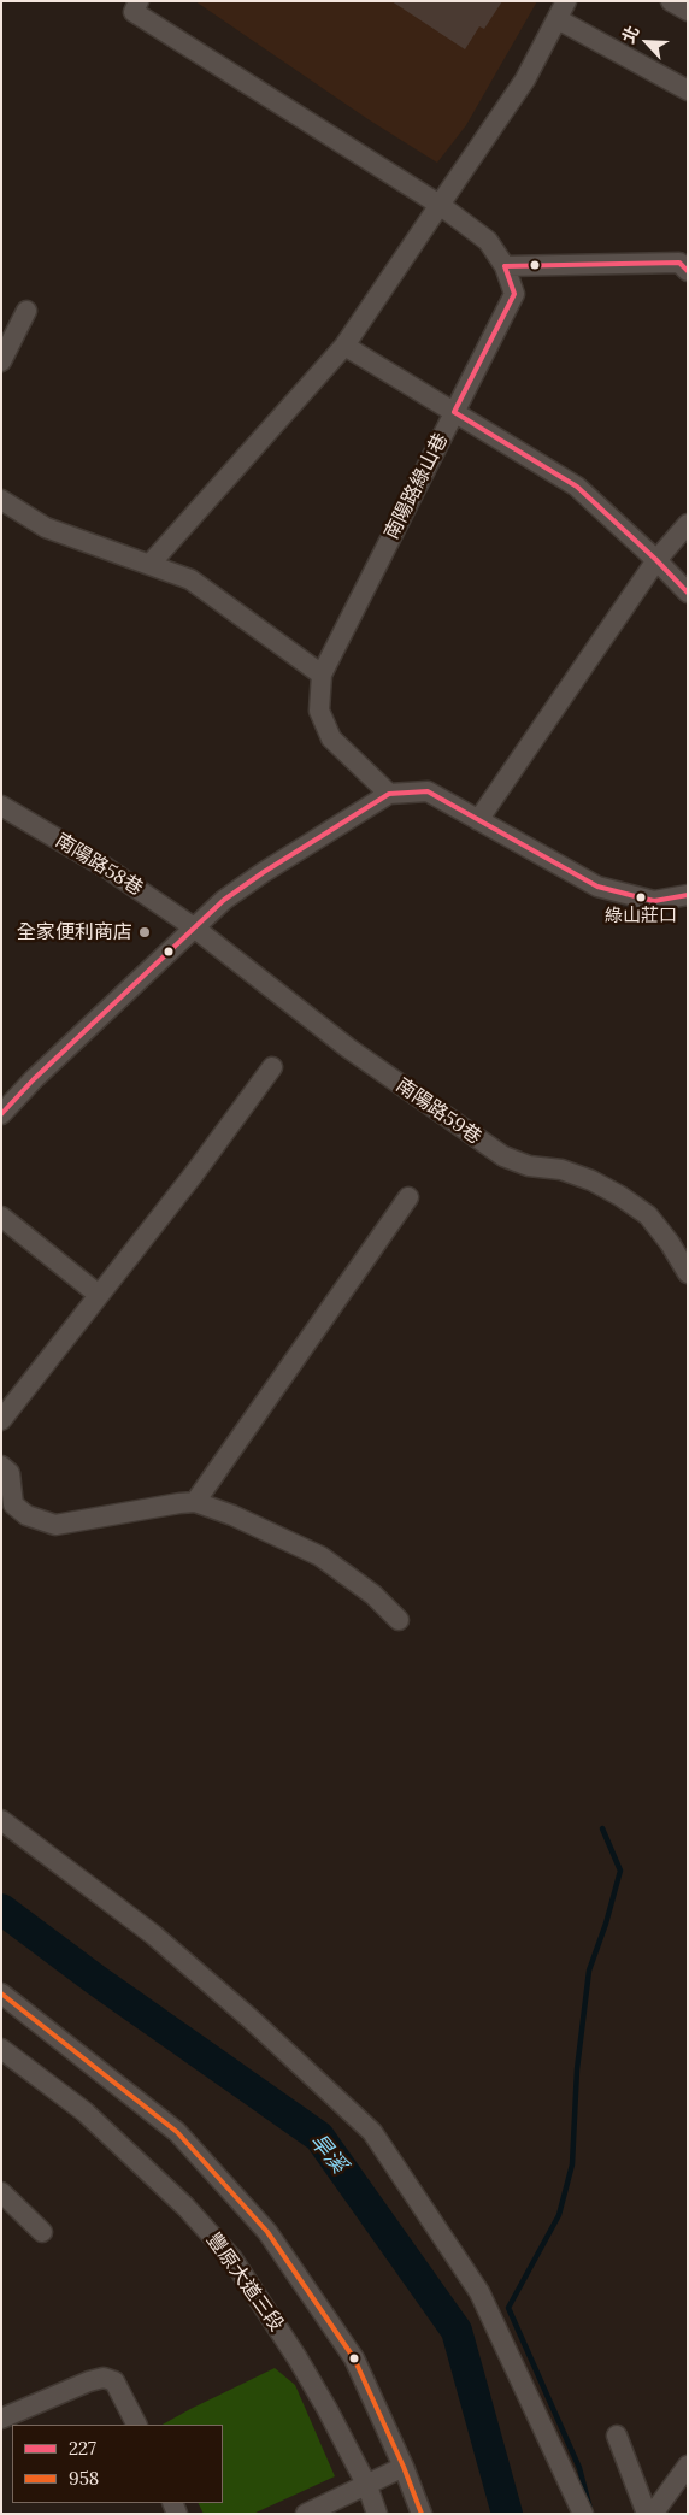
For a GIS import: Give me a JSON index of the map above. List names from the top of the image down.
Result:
{
  "streets": {
    "street": [
      "南陽路綠山巷",
      "南陽路58巷",
      "南陽路59巷",
      "豐原大道三段"
    ]
  },
  "crossings": [
    ["南陽路58巷", "南陽路59巷"]
  ],
  "water": ["旱溪"],
  "places": ["綠山莊口", "全家便利商店"],
  "lines": ["transit line 227", "transit line 958"],
  "legend": ["227", "958"],
  "north": "top left"
}
